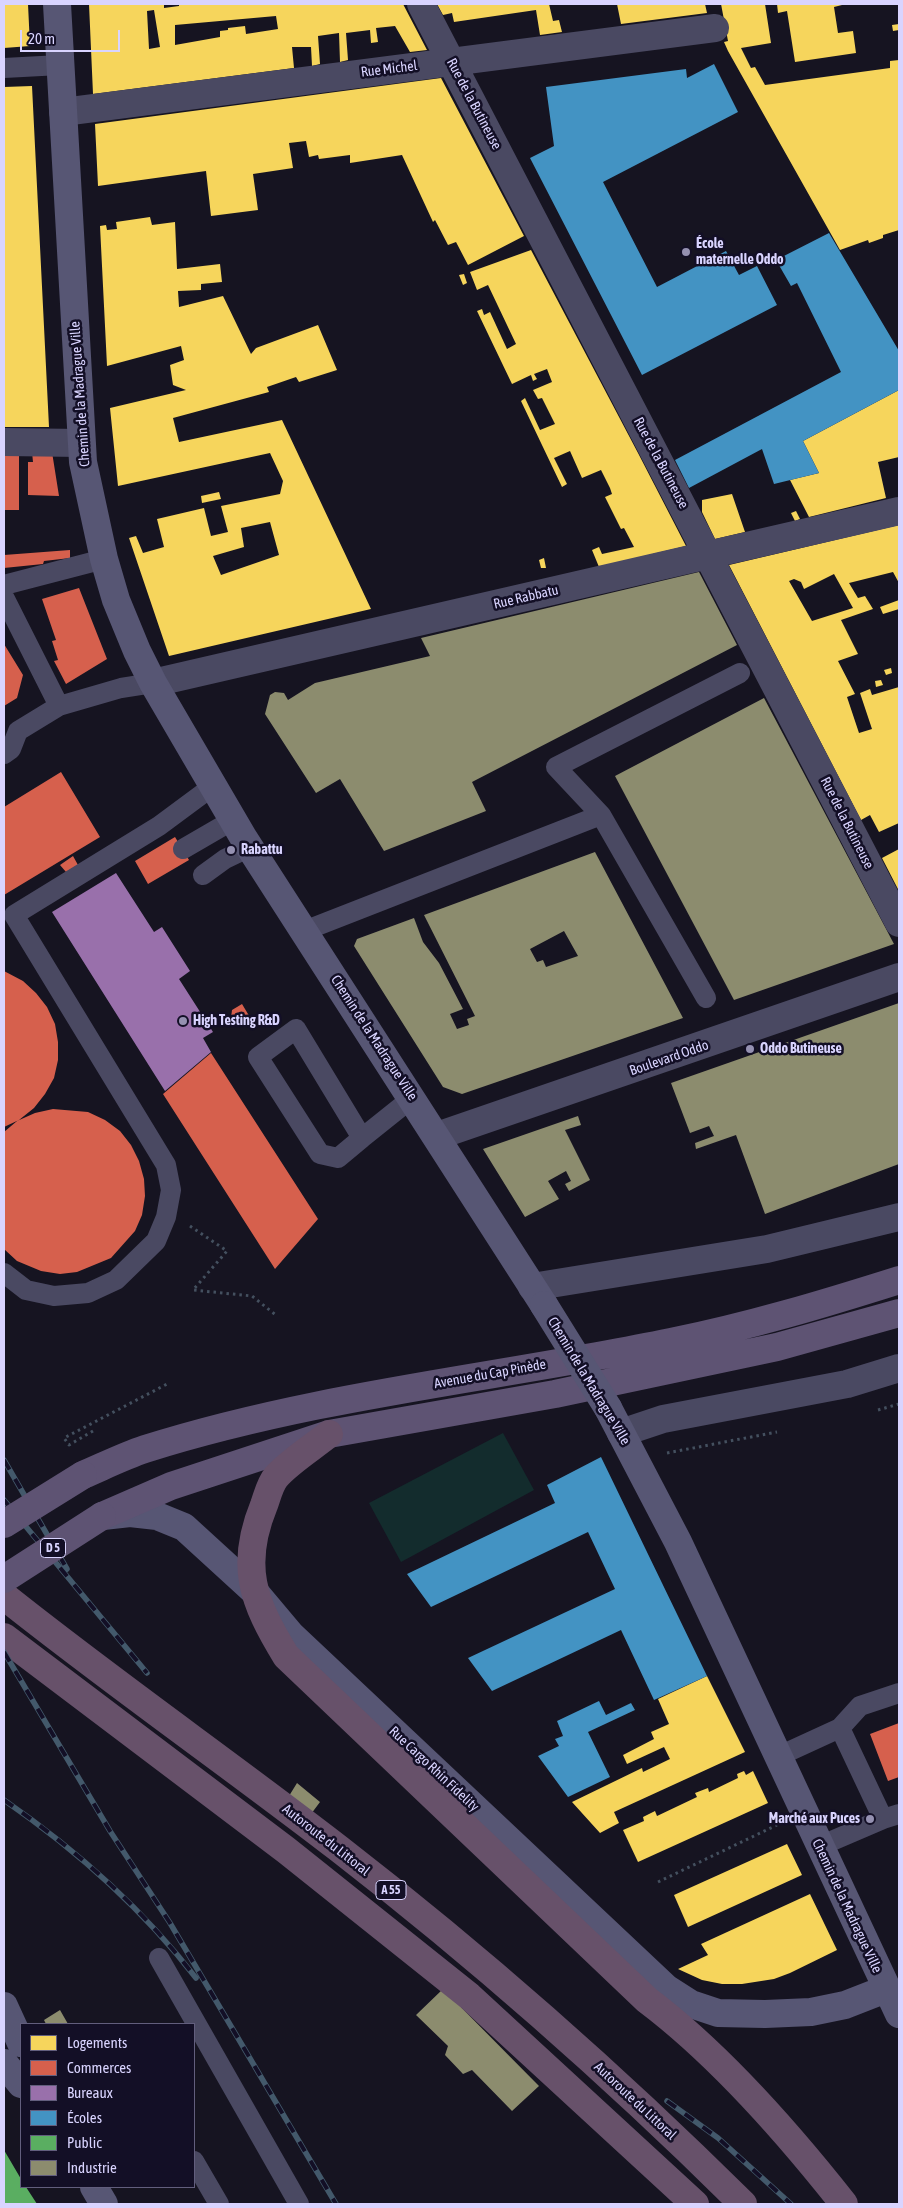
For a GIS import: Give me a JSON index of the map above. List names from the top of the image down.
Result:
{
  "streets": {
    "highway": ["Autoroute du Littoral", "A 55"],
    "main road": ["Avenue du Cap Pinède", "D 5", "Rue Cargo Rhin Fidelity"],
    "street": [
      "Rue Michel",
      "Rue de la Butineuse",
      "Chemin de la Madrague Ville",
      "Rue Rabbatu",
      "Boulevard Oddo"
    ]
  },
  "crossings": [
    ["Rue Michel", "Rue de la Butineuse"],
    ["Rue Michel", "Chemin de la Madrague Ville"],
    ["Rue de la Butineuse", "Rue Rabbatu"],
    ["Chemin de la Madrague Ville", "Rue Rabbatu"],
    ["Chemin de la Madrague Ville", "Boulevard Oddo"],
    ["Chemin de la Madrague Ville", "Rue Cargo Rhin Fidelity"]
  ],
  "places": [
    "École maternelle Oddo",
    "Rabattu",
    "High Testing R&D",
    "Oddo Butineuse",
    "Marché aux Puces"
  ],
  "legend": [
    "Logements",
    "Commerces",
    "Bureaux",
    "Écoles",
    "Public",
    "Industrie"
  ],
  "scale_bar": "20 m"
}
